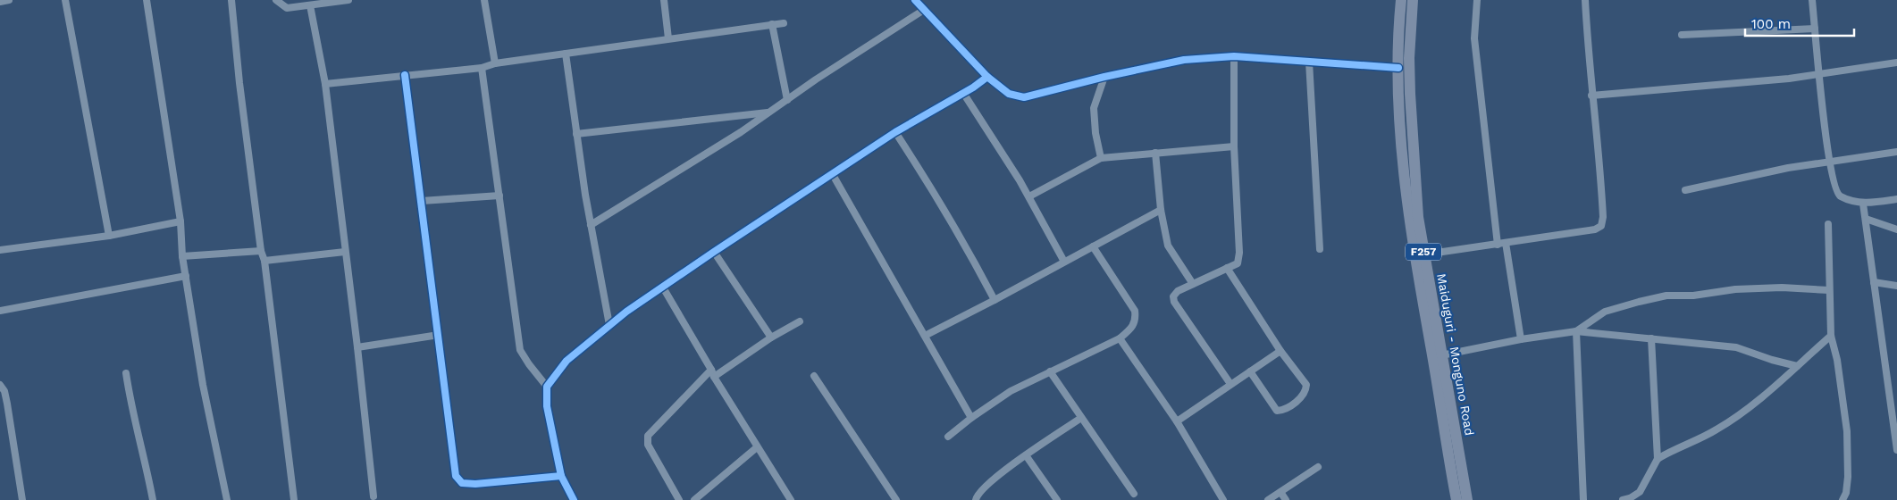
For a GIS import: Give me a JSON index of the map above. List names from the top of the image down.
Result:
{
  "streets": {
    "main road": ["F257", "Maiduguri - Monguno Road"]
  },
  "scale_bar": "100 m"
}
